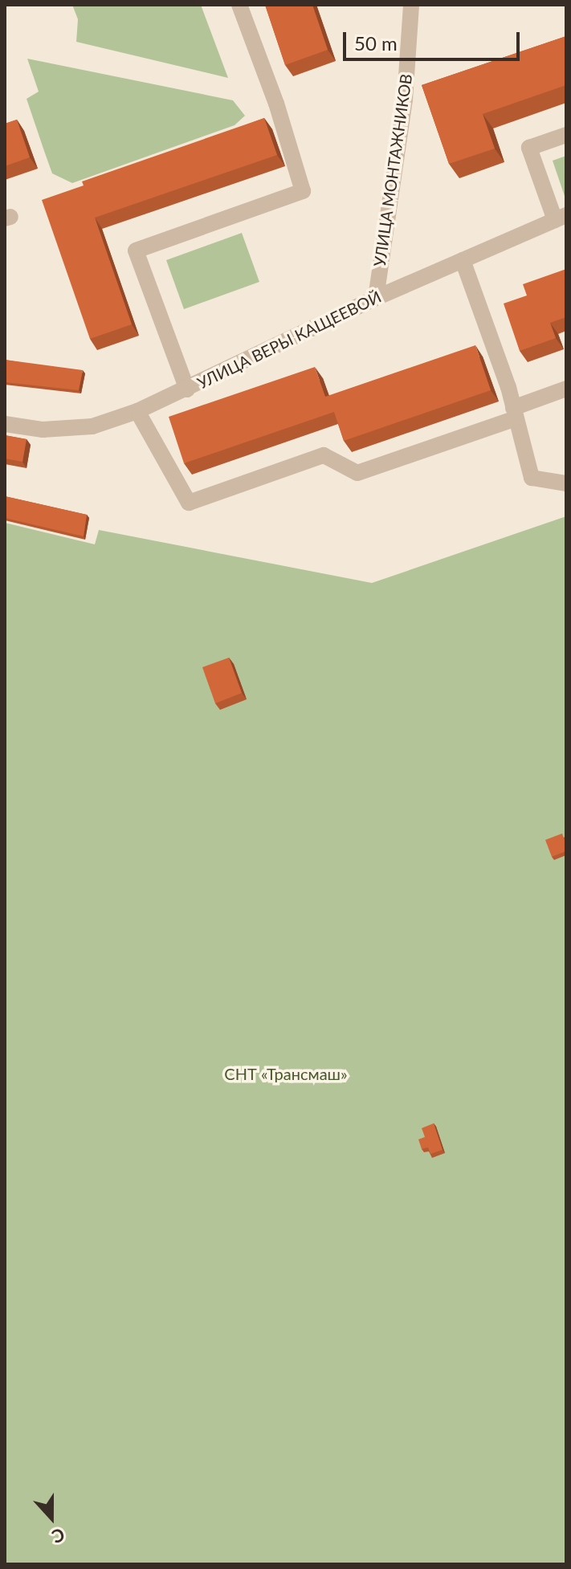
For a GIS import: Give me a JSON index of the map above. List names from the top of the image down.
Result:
{
  "streets": {
    "street": ["УЛИЦА МОНТАЖНИКОВ", "УЛИЦА ВЕРЫ КАЩЕЕВОЙ"]
  },
  "crossings": [
    ["УЛИЦА МОНТАЖНИКОВ", "УЛИЦА ВЕРЫ КАЩЕЕВОЙ"]
  ],
  "parks": ["СНТ «Трансмаш»"],
  "scale_bar": "50 m",
  "north": "bottom"
}
